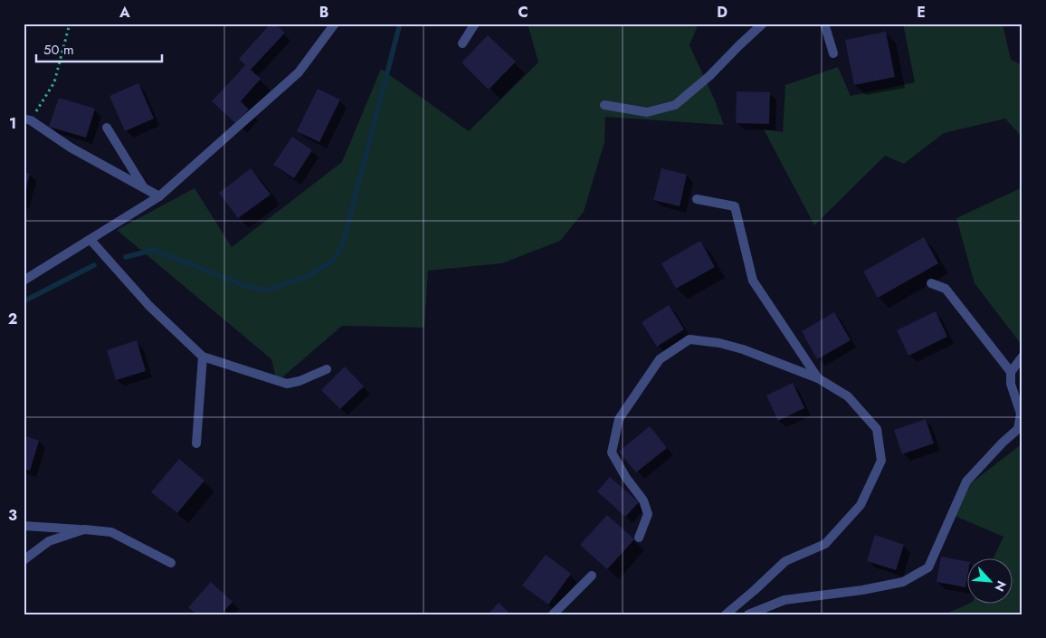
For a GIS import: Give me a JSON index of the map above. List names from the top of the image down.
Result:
{
  "scale_bar": "50 m",
  "north": "bottom right",
  "grid": {
    "columns": [
      "A",
      "B",
      "C",
      "D",
      "E"
    ],
    "rows": ["1", "2", "3"]
  }
}
